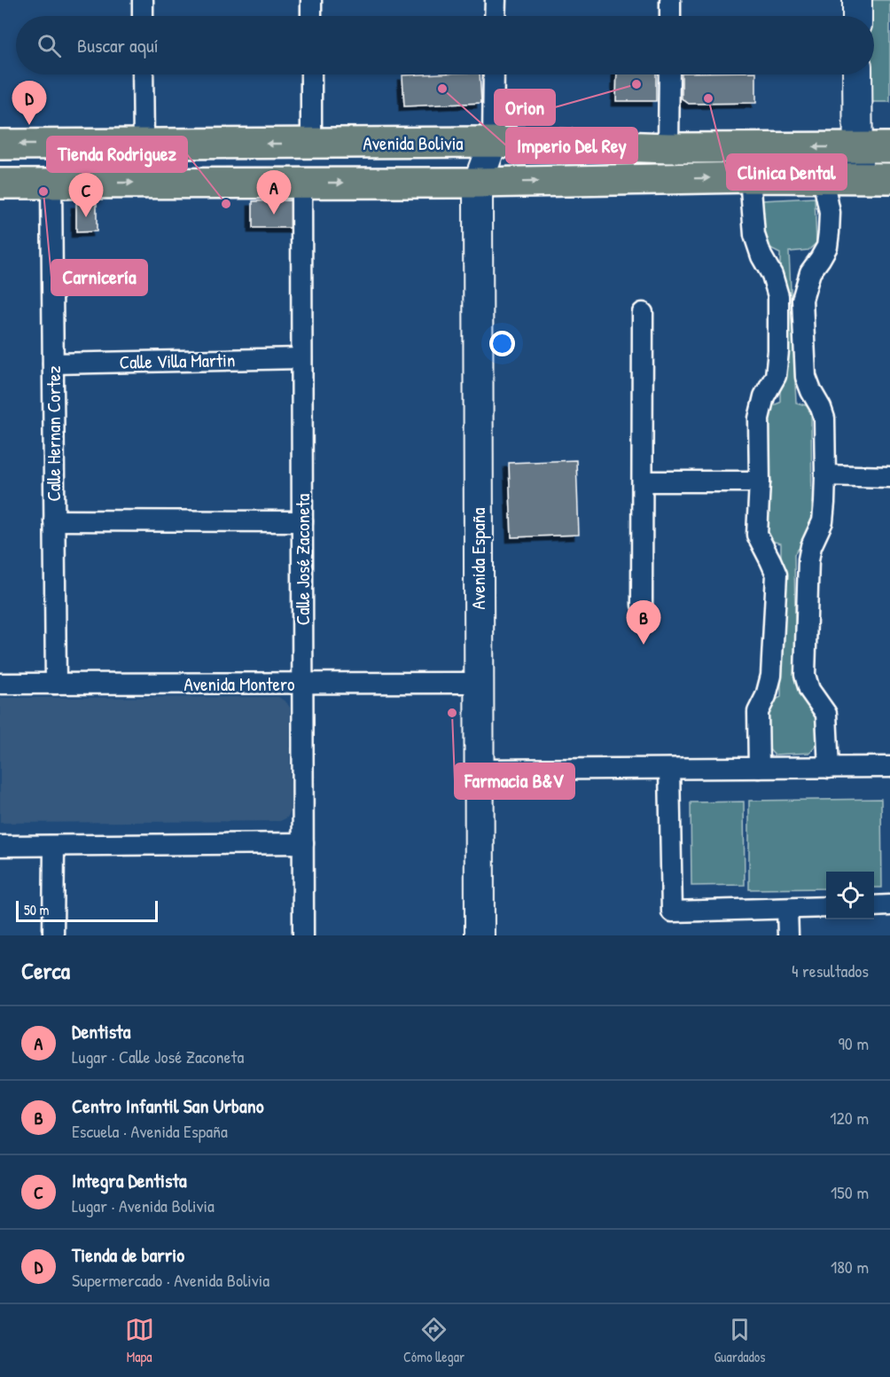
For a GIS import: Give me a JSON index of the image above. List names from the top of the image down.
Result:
{
  "streets": {
    "main road": ["Avenida Bolivia"],
    "street": [
      "Calle Villa Martin",
      "Calle Hernan Cortez",
      "Avenida España",
      "Calle José Zaconeta",
      "Avenida Montero"
    ]
  },
  "crossings": [
    ["Calle Villa Martin", "Calle Hernan Cortez"],
    ["Calle Villa Martin", "Calle José Zaconeta"],
    ["Calle Hernan Cortez", "Avenida Montero"],
    ["Avenida España", "Avenida Montero"],
    ["Calle José Zaconeta", "Avenida Montero"]
  ],
  "places": [
    "Orion",
    "Imperio Del Rey",
    "Clinica Dental",
    "Carnicería",
    "Tienda Rodriguez",
    "Farmacia B&V"
  ],
  "scale_bar": "50 m",
  "page": {
    "search": "Buscar aquí",
    "pins": [
      "D",
      "A",
      "C",
      "B"
    ],
    "scale": "50 m",
    "heading": ["Cerca", "4 resultados"],
    "list": [
      {
        "mark": "A",
        "name": "Dentista",
        "note": "Lugar · Calle José Zaconeta",
        "value": "90 m"
      },
      {
        "mark": "B",
        "name": "Centro Infantil San Urbano",
        "note": "Escuela · Avenida España",
        "value": "120 m"
      },
      {
        "mark": "C",
        "name": "Integra Dentista",
        "note": "Lugar · Avenida Bolivia",
        "value": "150 m"
      },
      {
        "mark": "D",
        "name": "Tienda de barrio",
        "note": "Supermercado · Avenida Bolivia",
        "value": "180 m"
      }
    ],
    "nav": ["Mapa", "Cómo llegar", "Guardados"]
  }
}
